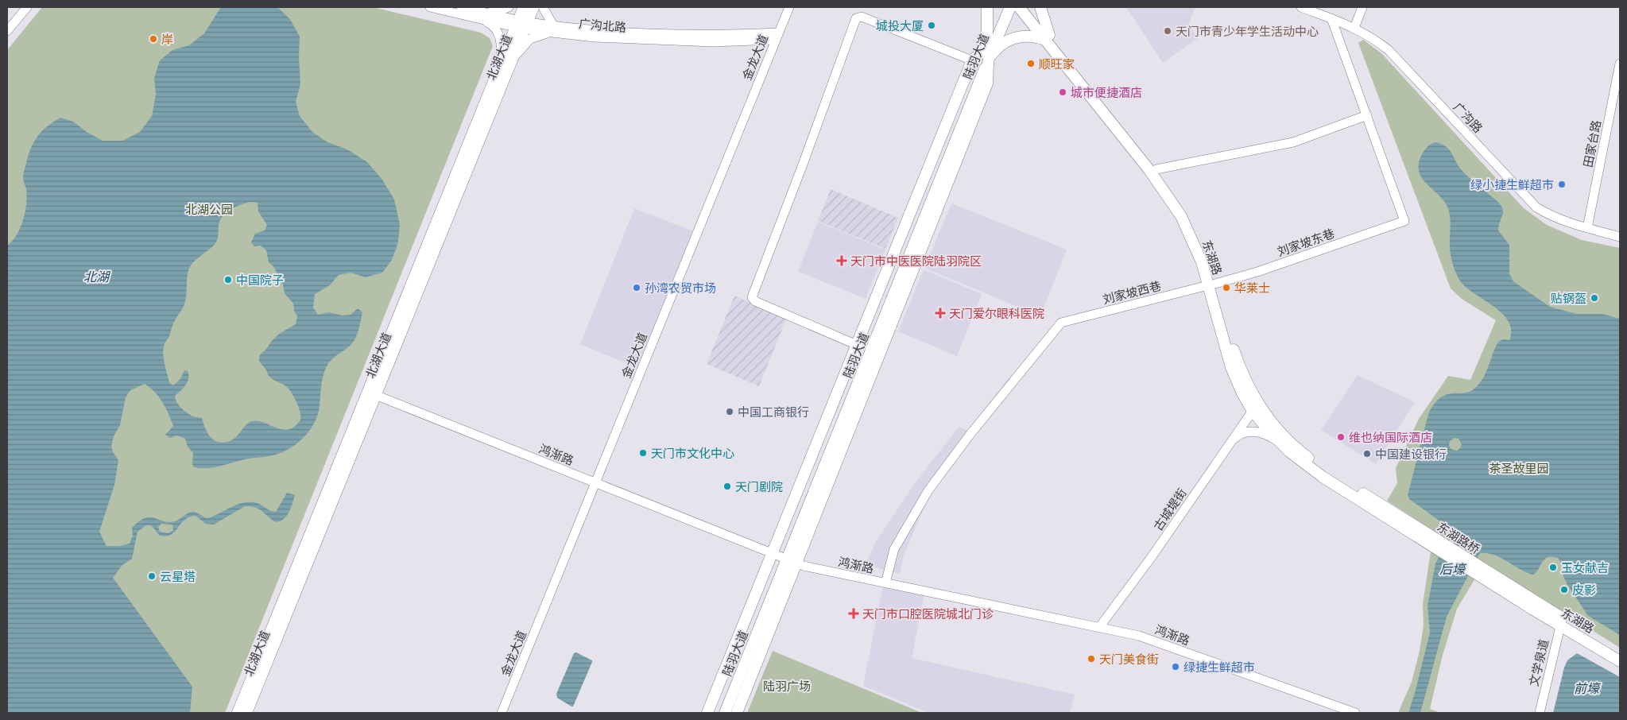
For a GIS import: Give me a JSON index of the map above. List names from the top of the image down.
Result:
{
  "streets": {
    "main road": [
      "陆羽大道",
      "北湖大道",
      "东湖路",
      "东湖路桥"
    ],
    "street": [
      "广沟北路",
      "金龙大道",
      "广沟路",
      "田家台路",
      "刘家坡东巷",
      "刘家坡西巷",
      "鸿渐路",
      "古城堤街",
      "文学泉道"
    ]
  },
  "crossings": [
    ["广沟北路", "北湖大道"],
    ["广沟北路", "金龙大道"],
    ["陆羽大道", "鸿渐路"],
    ["北湖大道", "鸿渐路"],
    ["金龙大道", "鸿渐路"],
    ["广沟路", "田家台路"],
    ["刘家坡东巷", "东湖路"],
    ["刘家坡东巷", "刘家坡西巷"],
    ["东湖路", "刘家坡西巷"],
    ["东湖路", "古城堤街"],
    ["东湖路", "东湖路桥"],
    ["东湖路", "文学泉道"],
    ["刘家坡西巷", "鸿渐路"],
    ["鸿渐路", "古城堤街"]
  ],
  "water": ["北湖", "后壕", "前壕"],
  "parks": ["北湖公园", "茶圣故里园", "陆羽广场"],
  "places": {
    "other": [
      "城投大厦",
      "天门市青少年学生活动中心",
      "岸",
      "顺旺家",
      "城市便捷酒店",
      "绿小捷生鲜超市",
      "中国院子",
      "孙湾农贸市场",
      "华莱士",
      "贴锅盔",
      "中国工商银行",
      "维也纳国际酒店",
      "天门市文化中心",
      "中国建设银行",
      "天门剧院",
      "玉女献吉",
      "云星塔",
      "皮影",
      "天门美食街",
      "绿捷生鲜超市"
    ],
    "health": ["天门市中医医院陆羽院区", "天门爱尔眼科医院", "天门市口腔医院城北门诊"]
  }
}
